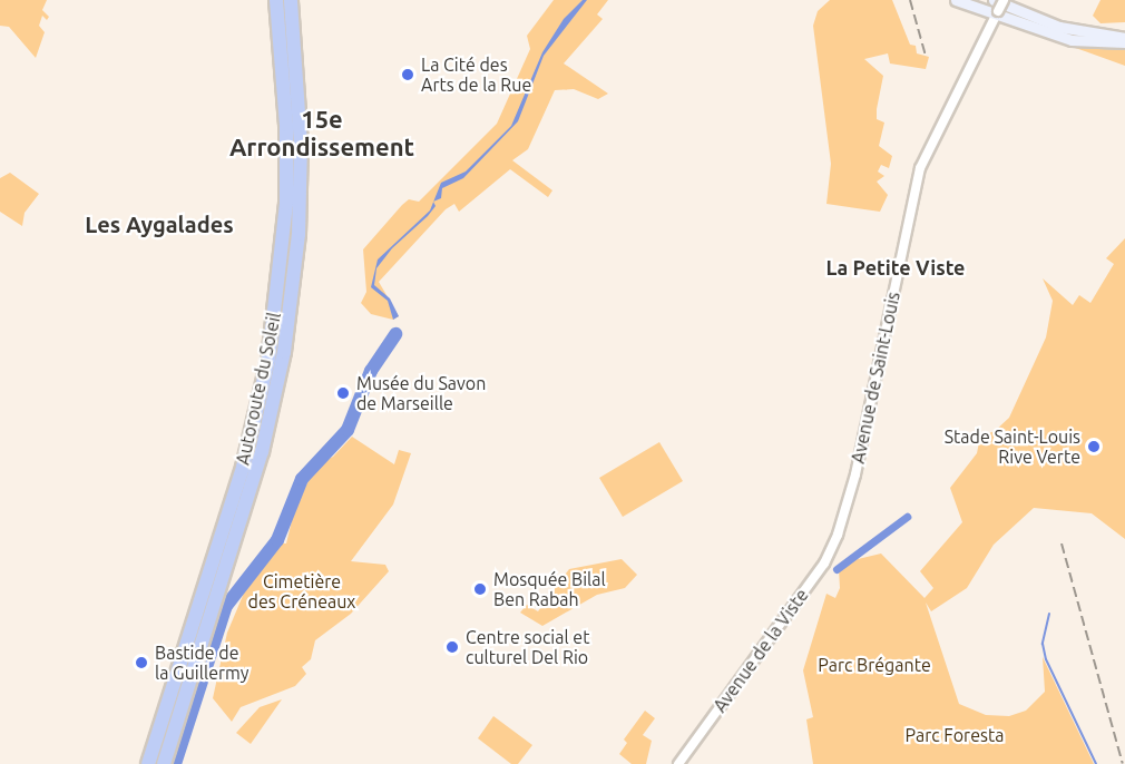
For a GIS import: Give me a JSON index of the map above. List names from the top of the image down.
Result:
{
  "streets": {
    "highway": ["Autoroute du Soleil"],
    "street": ["Avenue de Saint-Louis", "Avenue de la Viste"]
  },
  "crossings": [
    ["Avenue de Saint-Louis", "Avenue de la Viste"]
  ],
  "districts": ["15e Arrondissement", "Les Aygalades", "La Petite Viste"],
  "parks": ["Cimetière des Créneaux", "Parc Brégante", "Parc Foresta"],
  "places": [
    "La Cité des Arts de la Rue",
    "Musée du Savon de Marseille",
    "Stade Saint-Louis Rive Verte",
    "Mosquée Bilal Ben Rabah",
    "Centre social et culturel Del Rio",
    "Bastide de la Guillermy"
  ]
}
